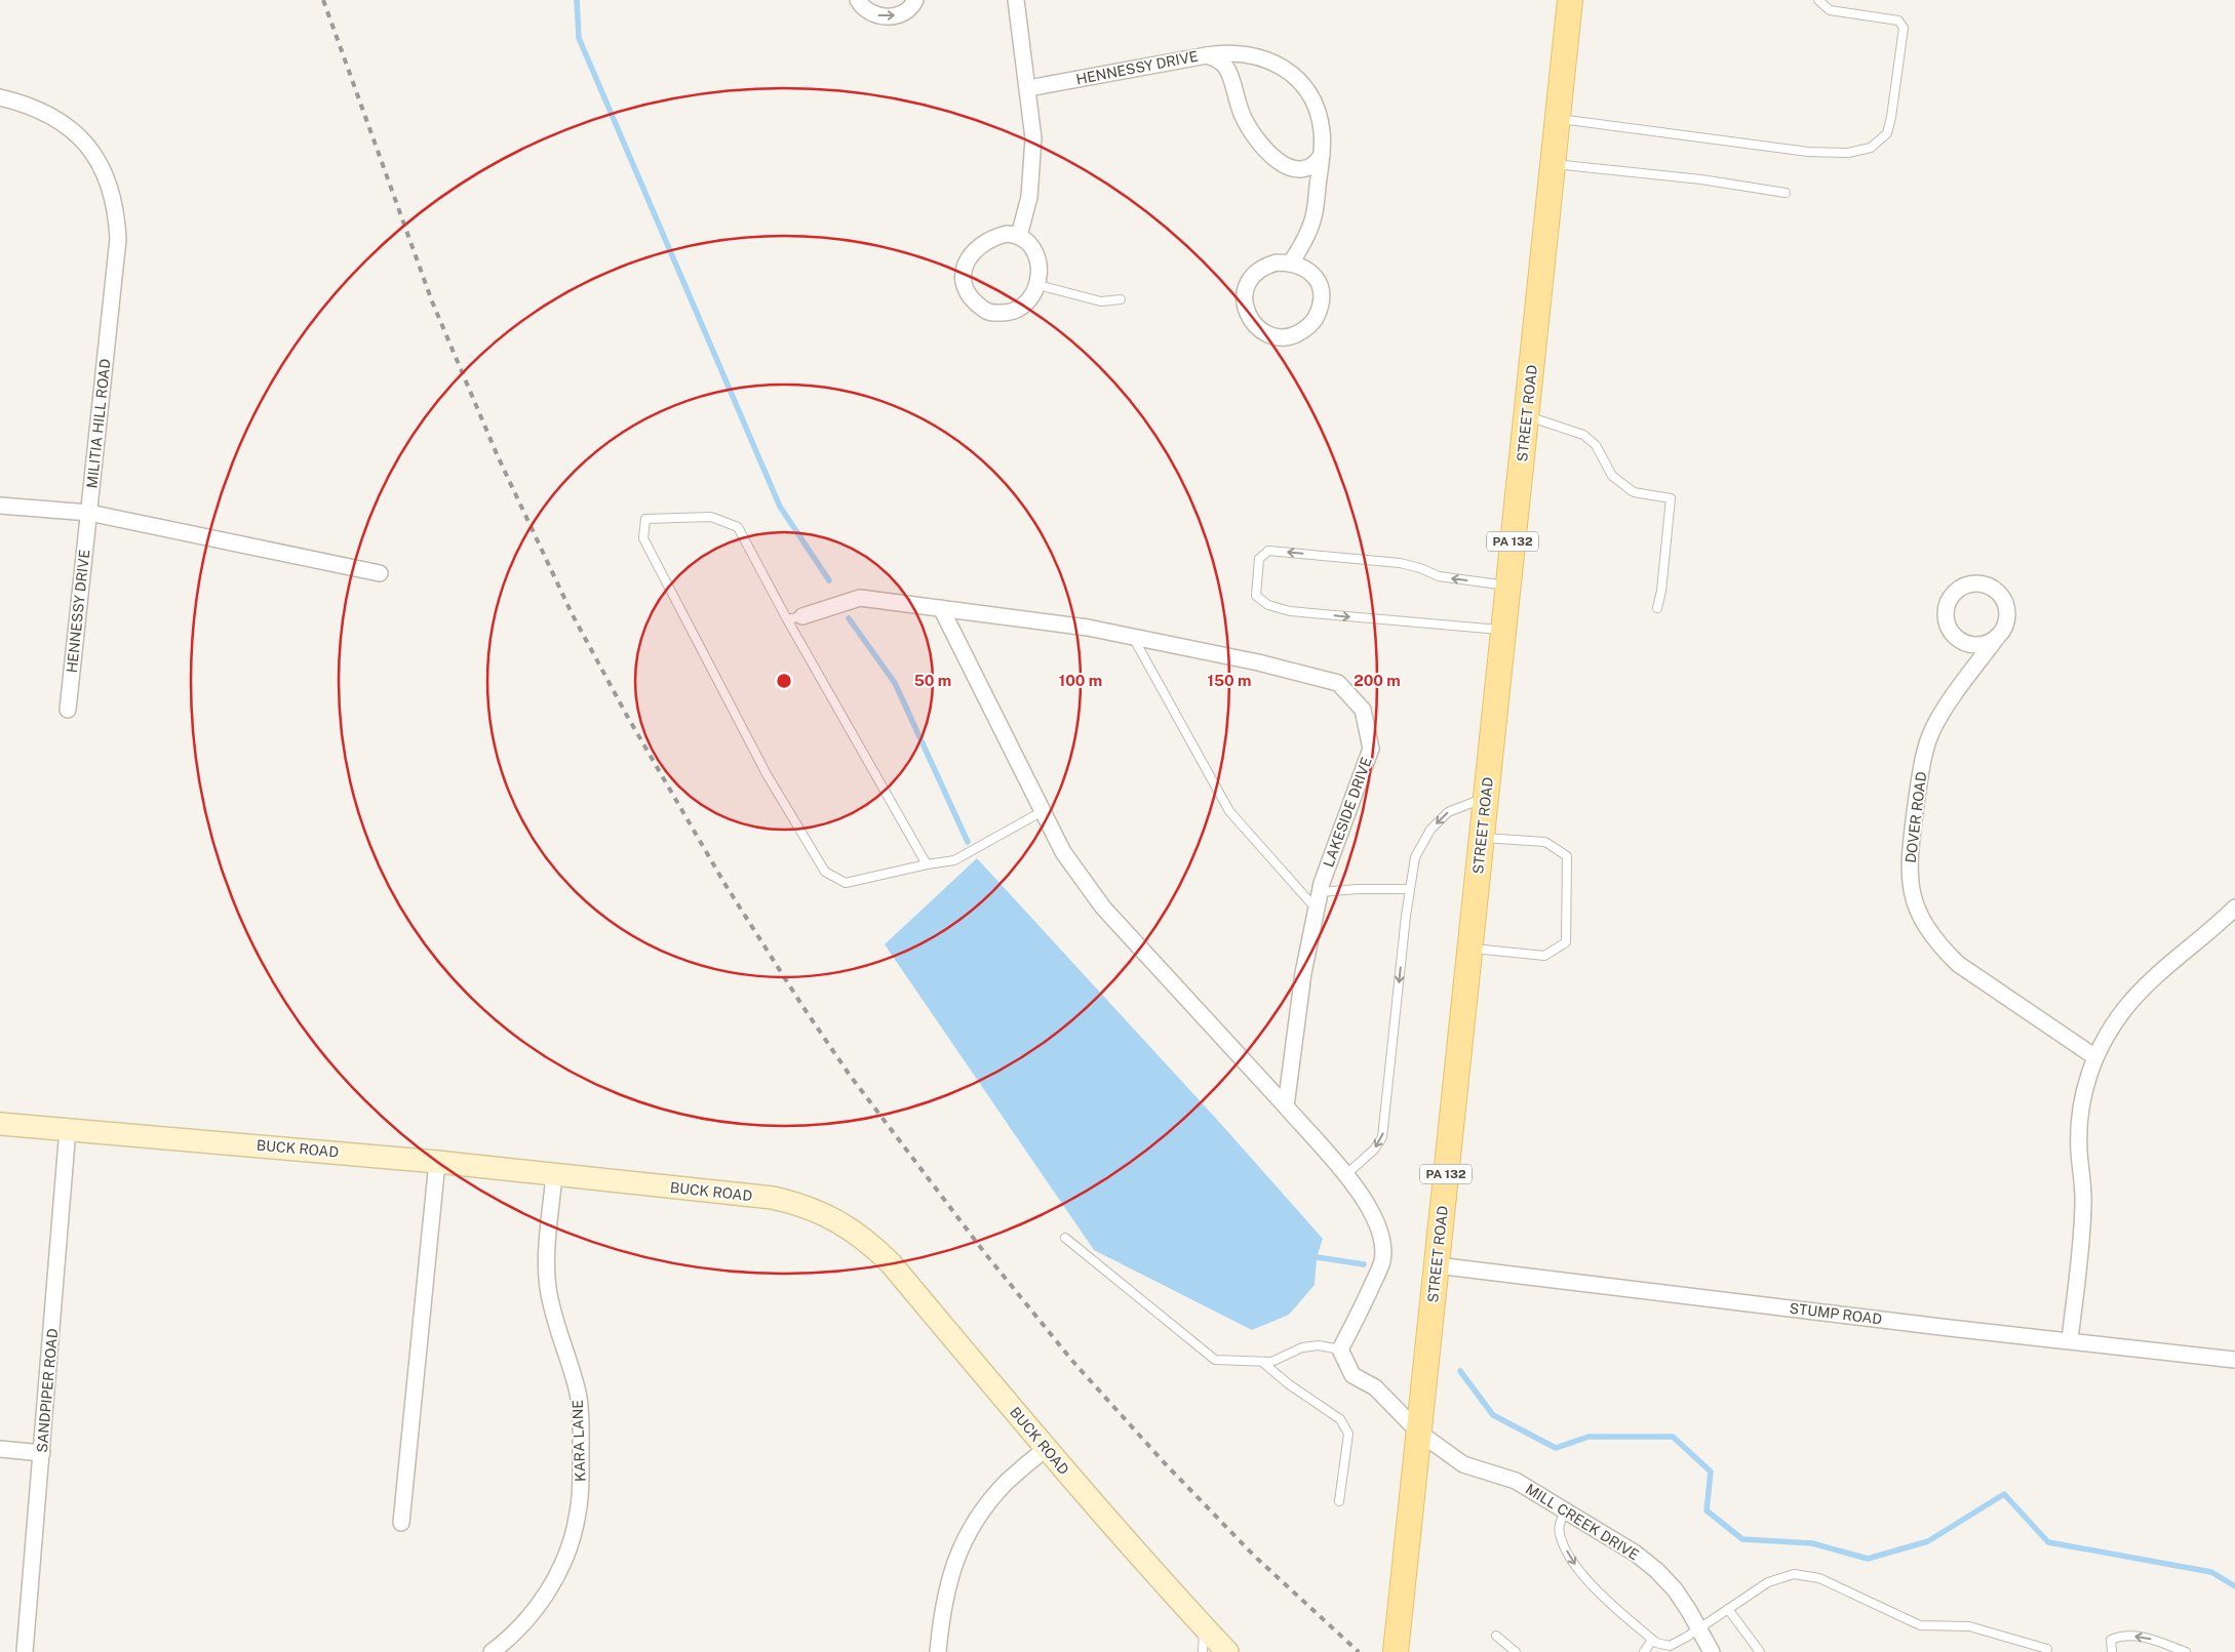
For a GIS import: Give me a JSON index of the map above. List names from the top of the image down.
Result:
{
  "streets": {
    "main road": ["STREET ROAD", "PA 132"],
    "street": [
      "HENNESSY DRIVE",
      "MILITIA HILL ROAD",
      "LAKESIDE DRIVE",
      "DOVER ROAD",
      "BUCK ROAD",
      "STUMP ROAD",
      "SANDPIPER ROAD",
      "KARA LANE",
      "MILL CREEK DRIVE"
    ]
  },
  "crossings": [
    ["HENNESSY DRIVE", "MILITIA HILL ROAD"],
    ["STREET ROAD", "STUMP ROAD"],
    ["STREET ROAD", "MILL CREEK DRIVE"],
    ["BUCK ROAD", "SANDPIPER ROAD"],
    ["BUCK ROAD", "KARA LANE"]
  ],
  "rings": [
    "50 m",
    "100 m",
    "150 m",
    "200 m"
  ]
}
